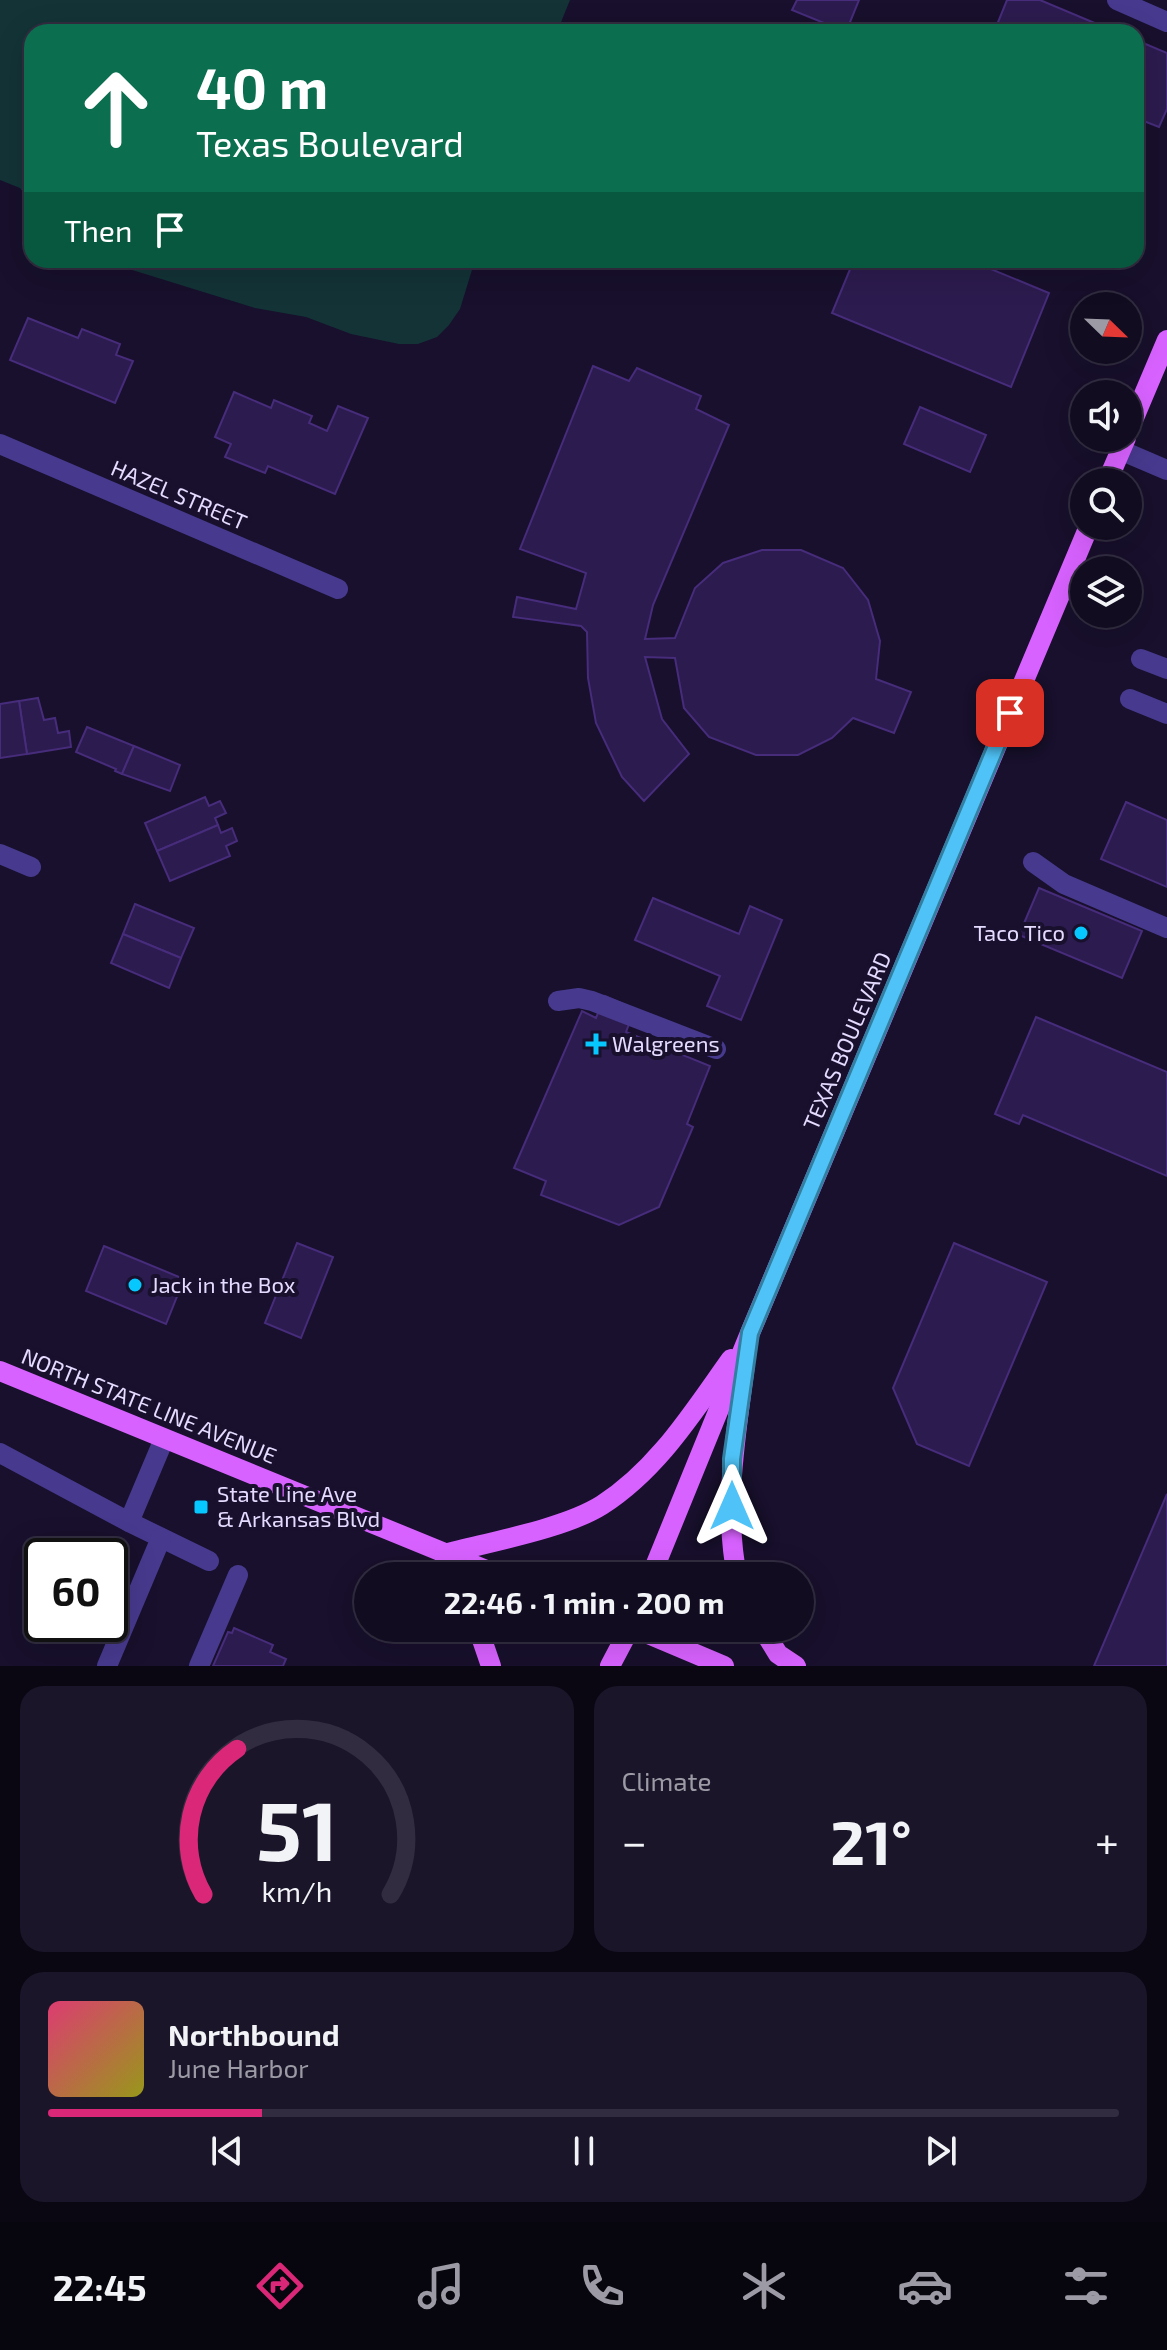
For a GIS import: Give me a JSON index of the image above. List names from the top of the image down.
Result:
{
  "streets": {
    "main road": ["TEXAS BOULEVARD", "NORTH STATE LINE AVENUE"],
    "street": ["HAZEL STREET"]
  },
  "places": {
    "other": ["Taco Tico", "Jack in the Box"],
    "health": ["Walgreens"],
    "transit": ["State Line Ave & Arkansas Blvd"]
  },
  "north": "bottom right",
  "page": {
    "turn": ["40 m", "Texas Boulevard"],
    "then": "Then",
    "limit": "60",
    "trip": "22:46 · 1 min · 200 m",
    "tile": "Climate",
    "heat": ["−", "21°", "+"],
    "song": ["Northbound", "June Harbor"],
    "tabs": "22:45",
    "gauge": ["51", "km/h"]
  }
}
